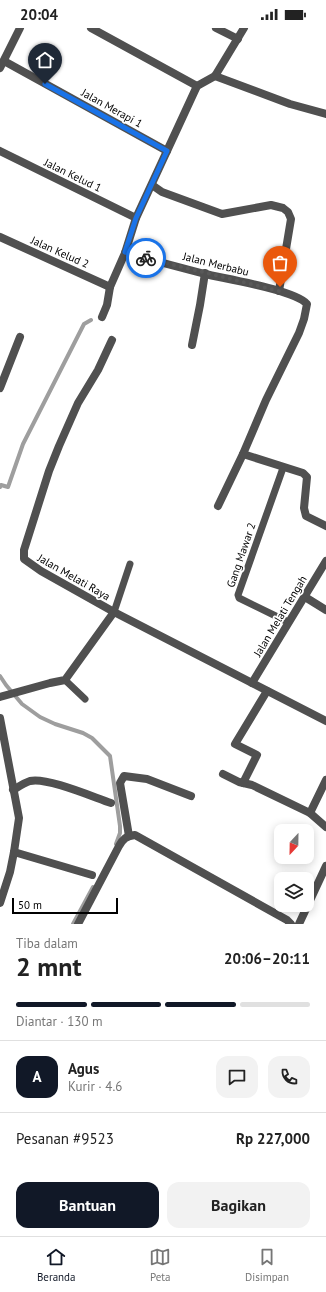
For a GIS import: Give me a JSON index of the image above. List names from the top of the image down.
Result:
{
  "streets": {
    "street": [
      "Jalan Merapi 1",
      "Jalan Kelud 1",
      "Jalan Kelud 2",
      "Jalan Merbabu",
      "Jalan Melati Raya",
      "Jalan Melati Tengah"
    ],
    "lane": ["Gang Mawar 2"]
  },
  "crossings": [
    ["Gang Mawar 2", "Jalan Melati Tengah"],
    ["Jalan Melati Raya", "Jalan Melati Tengah"]
  ],
  "scale_bar": "50 m",
  "north": "bottom",
  "page": {
    "status": "20:04",
    "scale": "50 m",
    "heading": ["2 mnt", "Tiba dalam", "20:06–20:11"],
    "panel": [
      "Agus",
      "Kurir · 4.6",
      "Pesanan #9523",
      "Rp 227,000"
    ],
    "bar": "Diantar · 130 m",
    "round": "A",
    "buttons": ["Bantuan", "Bagikan"],
    "tabs": ["Beranda", "Peta", "Disimpan"]
  }
}
